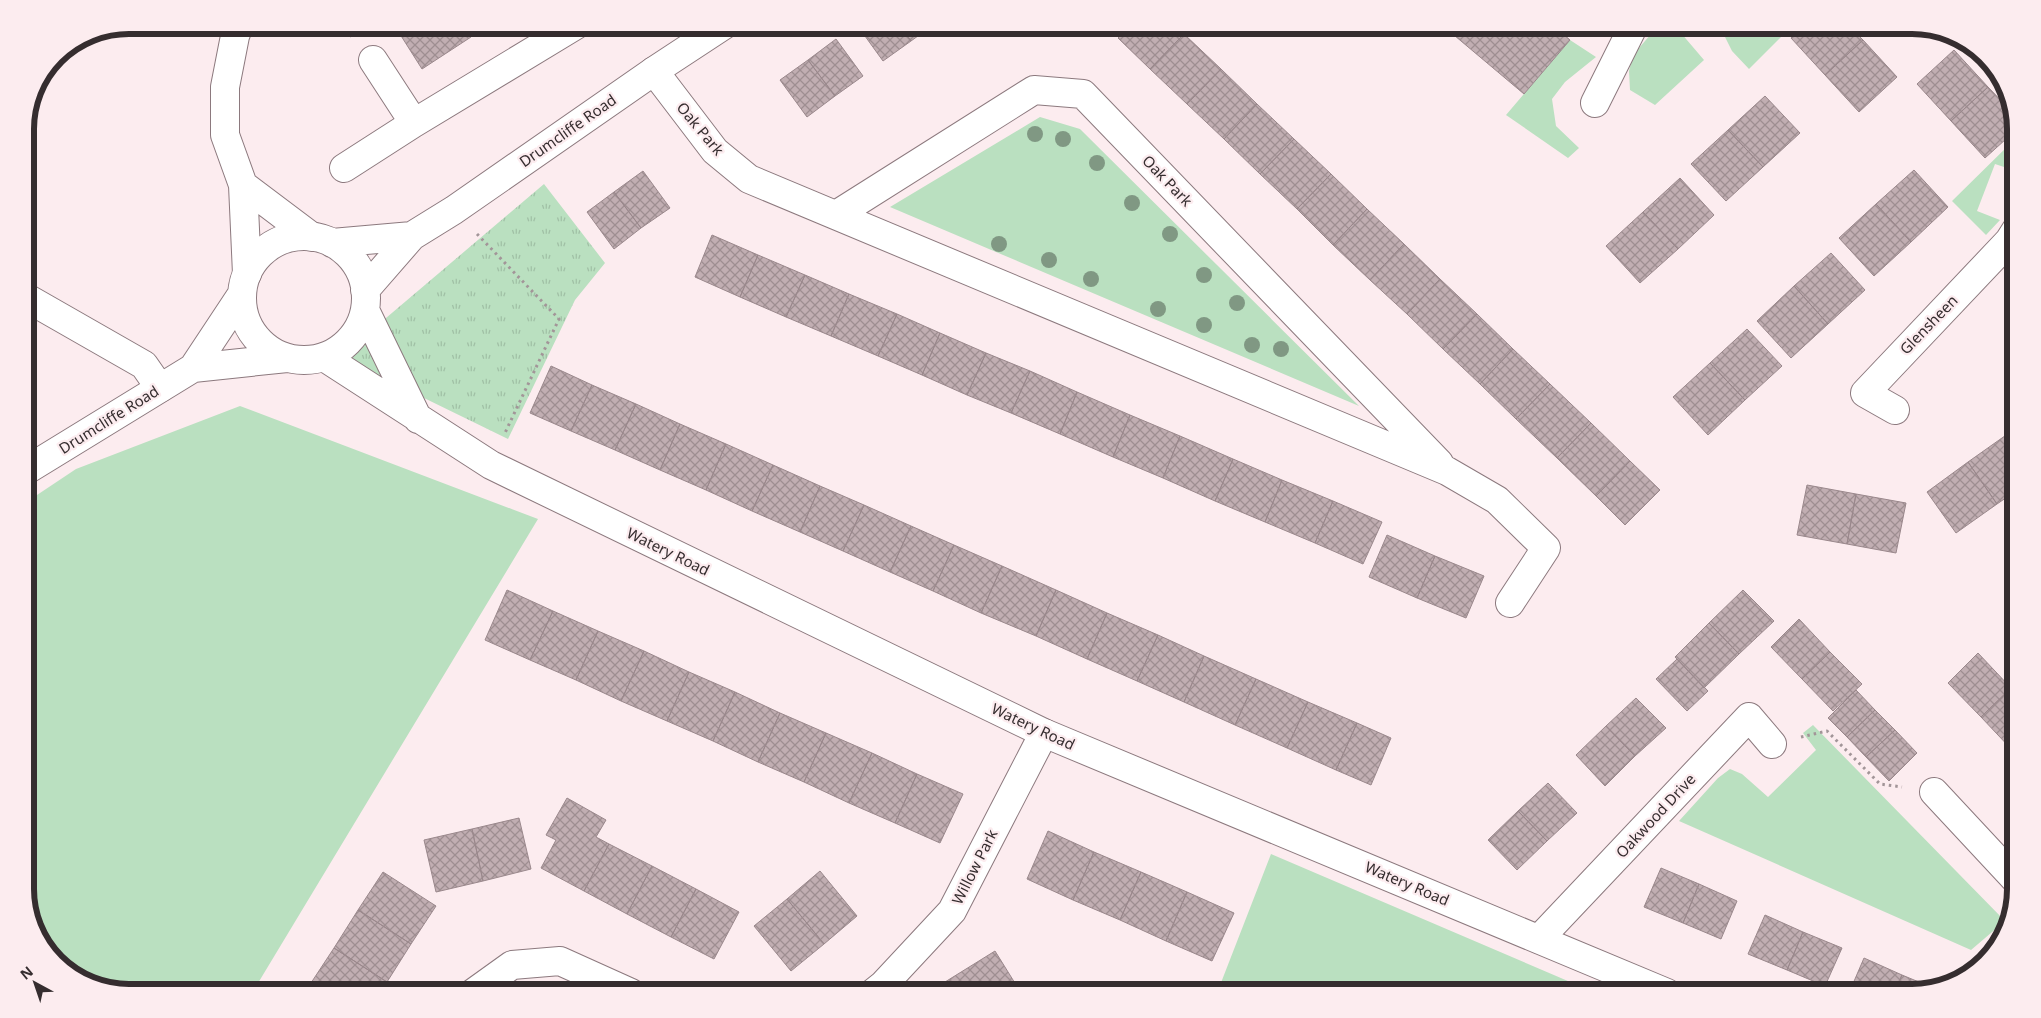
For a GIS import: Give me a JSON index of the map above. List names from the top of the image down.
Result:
{
  "streets": {
    "street": [
      "Oak Park",
      "Drumcliffe Road",
      "Glensheen",
      "Watery Road",
      "Oakwood Drive",
      "Willow Park"
    ]
  },
  "crossings": [
    ["Oak Park", "Drumcliffe Road"],
    ["Drumcliffe Road", "Watery Road"],
    ["Watery Road", "Oakwood Drive"],
    ["Watery Road", "Willow Park"]
  ],
  "north": "top left"
}
